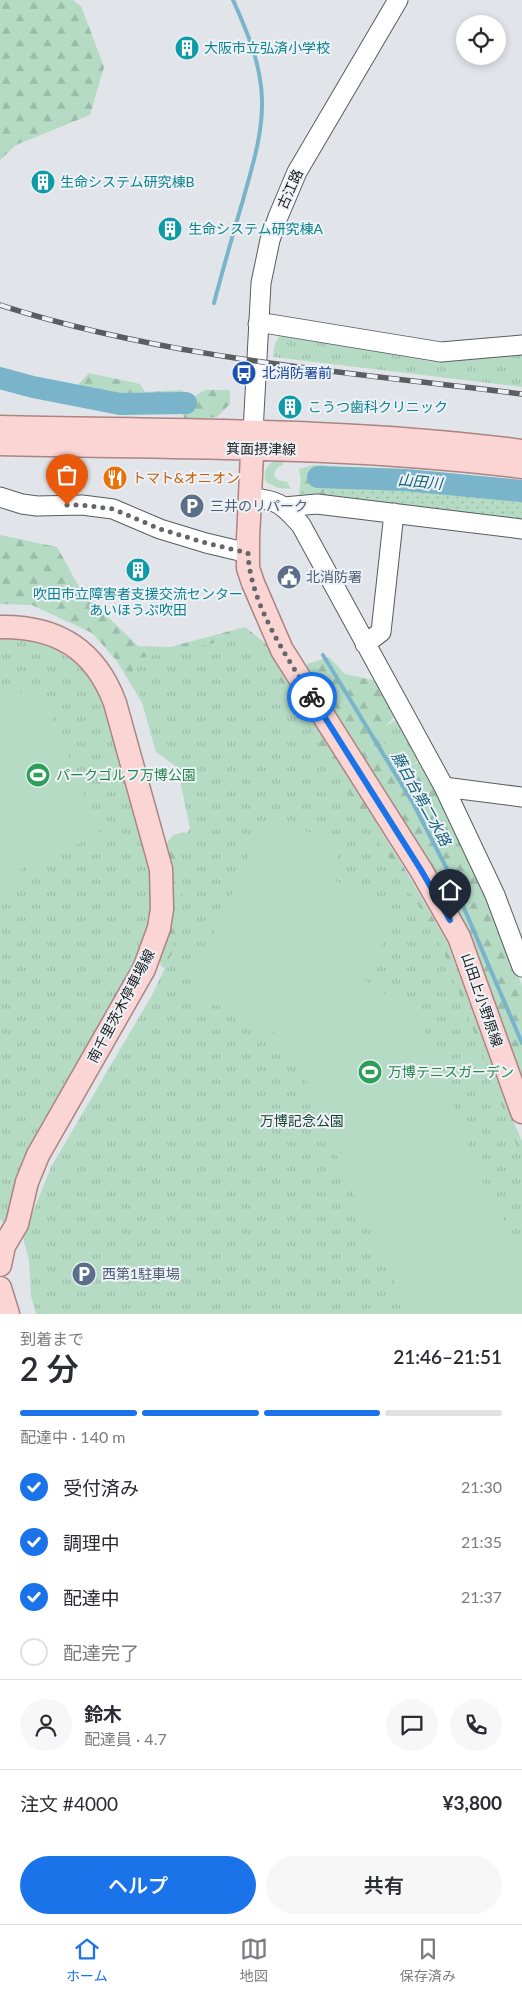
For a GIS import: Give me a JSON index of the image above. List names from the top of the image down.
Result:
{
  "streets": {
    "main road": ["箕面摂津線", "山田上小野原線", "南千里茨木停車場線"],
    "street": ["古江路"]
  },
  "crossings": [
    ["古江路", "箕面摂津線"],
    ["古江路", "山田上小野原線"],
    ["箕面摂津線", "山田上小野原線"]
  ],
  "water": ["山田川", "藤白台第二水路"],
  "parks": ["万博記念公園"],
  "places": {
    "building": [
      "大阪市立弘済小学校",
      "生命システム研究棟B",
      "生命システム研究棟A",
      "こうつ歯科クリニック",
      "吹田市立障害者支援交流センター あいほうぷ吹田"
    ],
    "bus stop": ["北消防署前"],
    "restaurant": ["トマト&オニオン"],
    "parking": ["三井のリパーク", "西第1駐車場"],
    "public building": ["北消防署"],
    "sports": ["パークゴルフ万博公園", "万博テニスガーデン"]
  },
  "page": {
    "heading": ["2 分", "到着まで", "21:46–21:51"],
    "panel": [
      "鈴木",
      "配達員 · 4.7",
      "注文 #4000",
      "¥3,800"
    ],
    "bar": "配達中 · 140 m",
    "list": [
      ["受付済み", "21:30"],
      ["調理中", "21:35"],
      ["配達中", "21:37"],
      "配達完了"
    ],
    "buttons": ["ヘルプ", "共有"],
    "tabs": ["ホーム", "地図", "保存済み"]
  }
}
